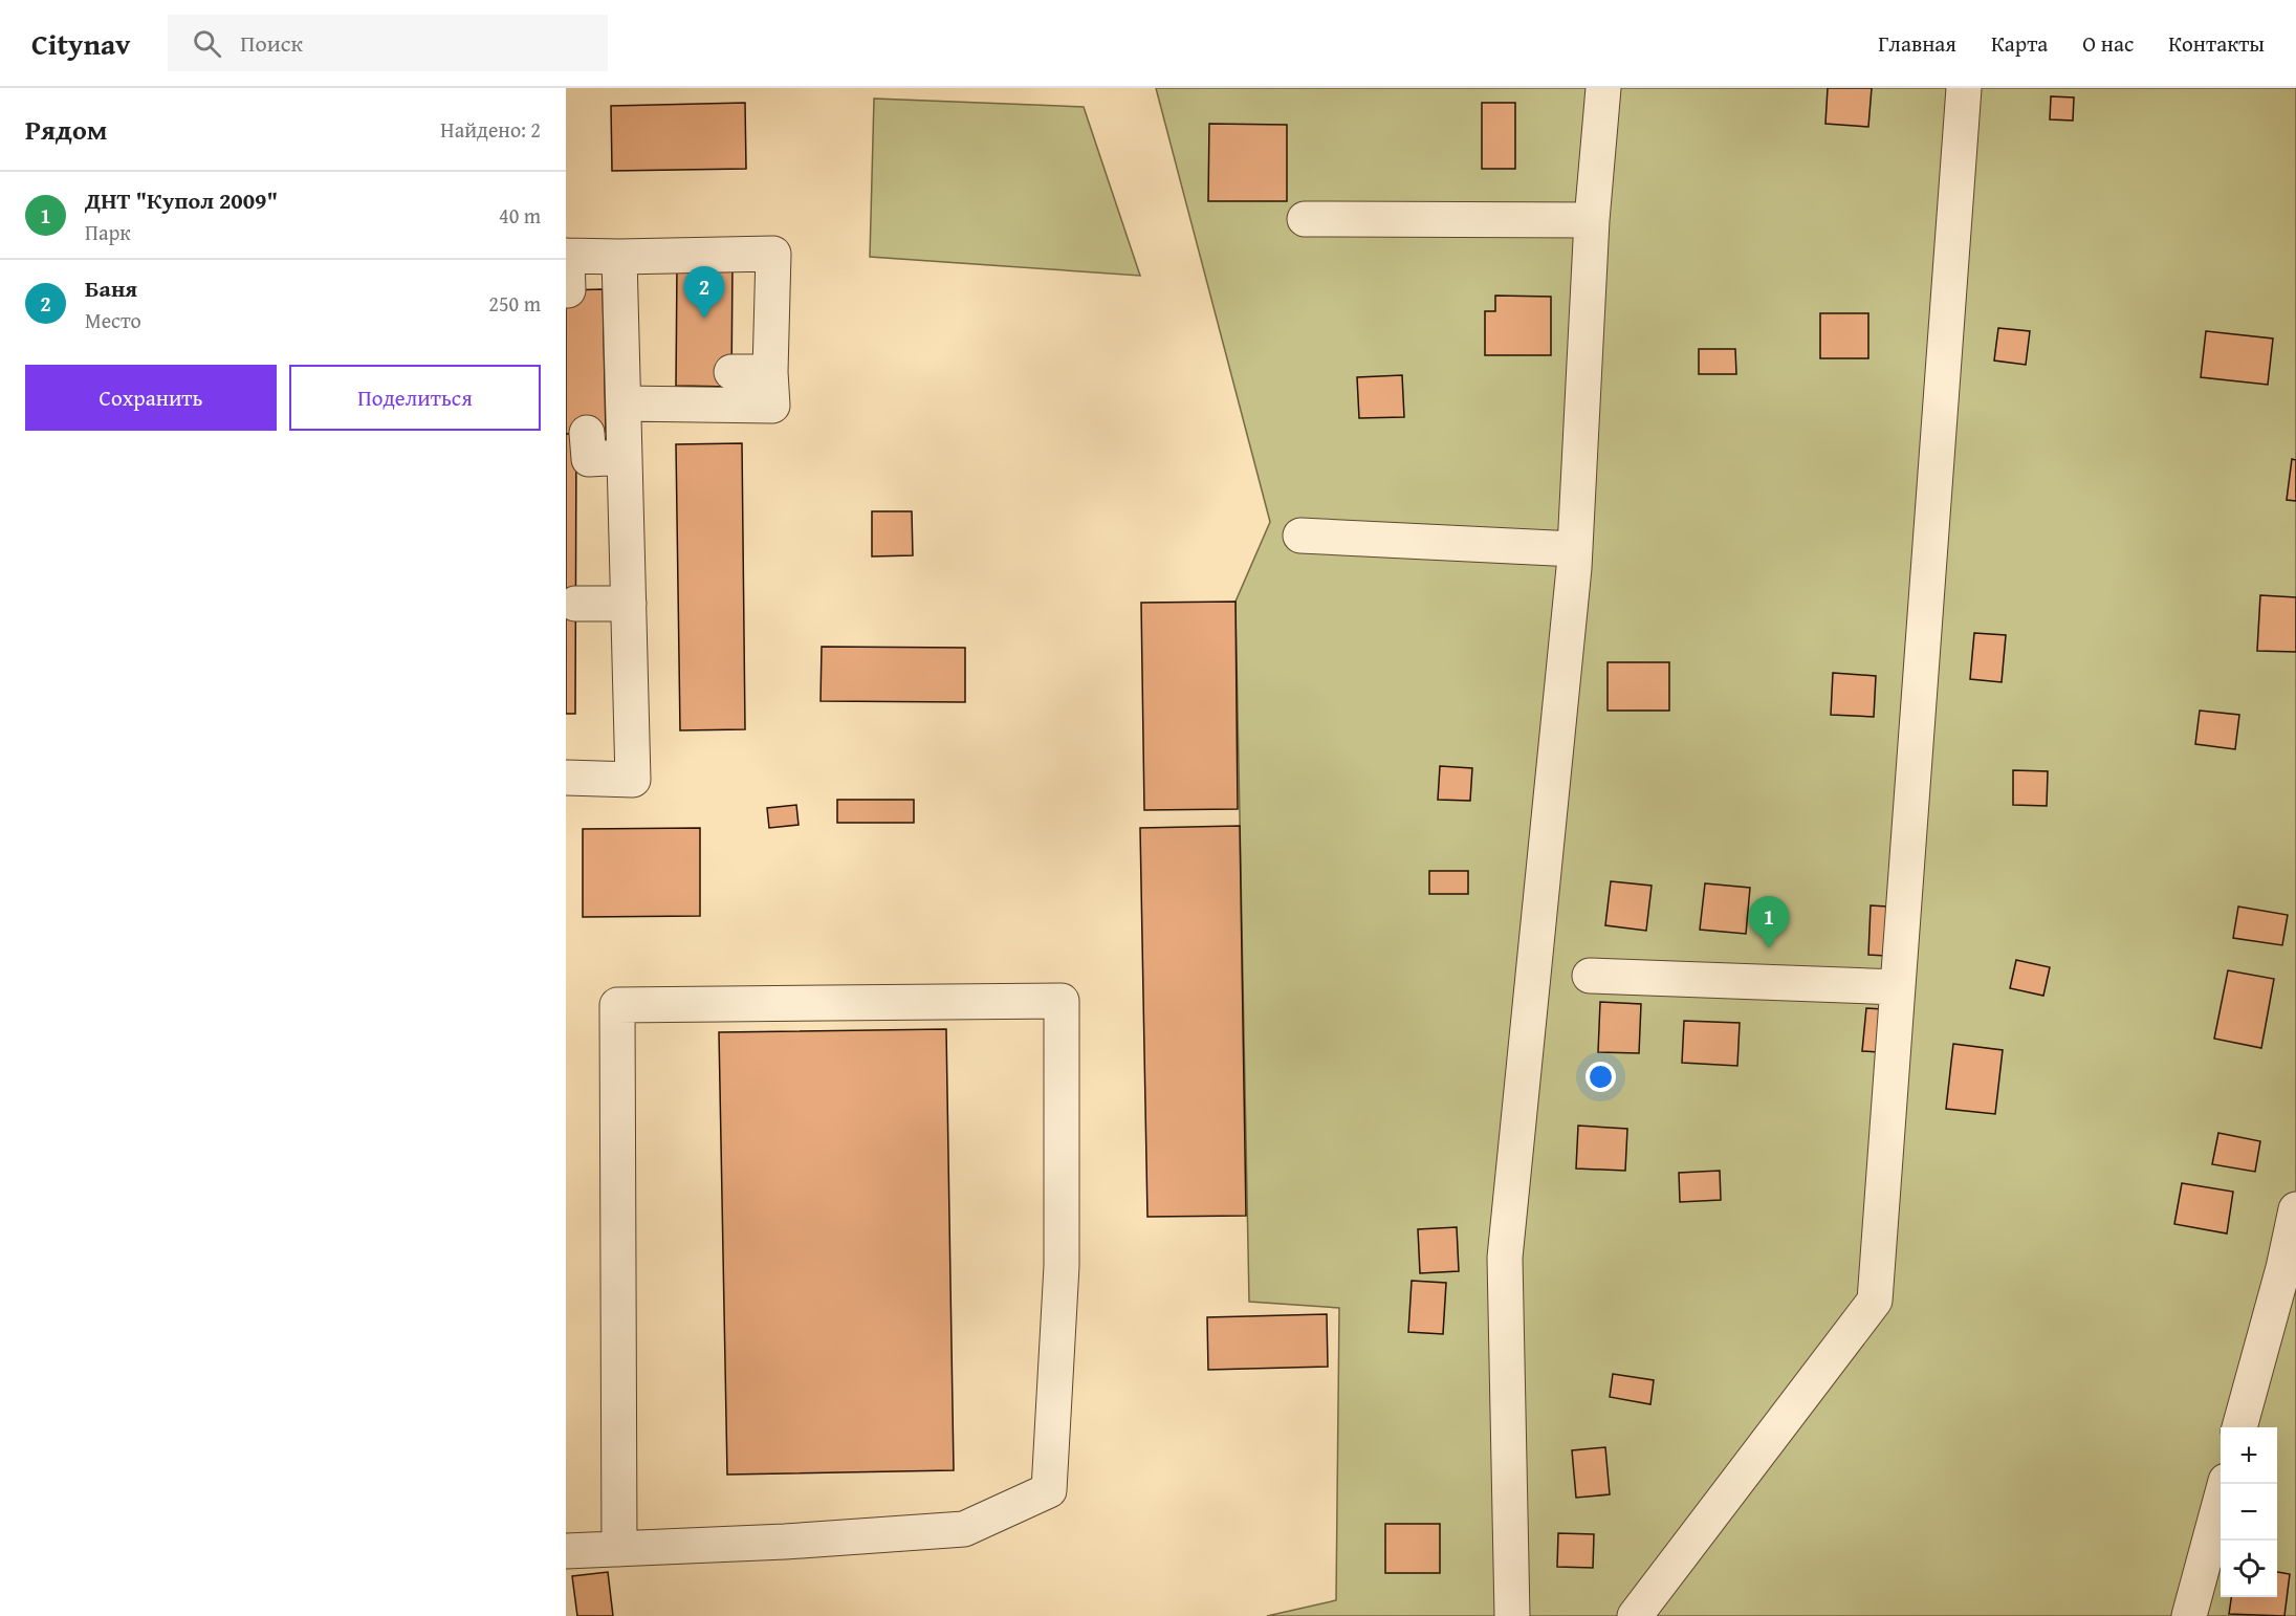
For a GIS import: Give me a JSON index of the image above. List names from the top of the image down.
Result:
{
  "page": {
    "header": "Citynav",
    "search": "Поиск",
    "nav": [
      "Главная",
      "Карта",
      "О нас",
      "Контакты"
    ],
    "heading": ["Рядом", "Найдено: 2"],
    "list": [
      {
        "mark": "1",
        "name": "ДНТ \"Купол 2009\"",
        "note": "Парк",
        "value": "40 m"
      },
      {
        "mark": "2",
        "name": "Баня",
        "note": "Место",
        "value": "250 m"
      }
    ],
    "pins": ["2", "1"],
    "buttons": ["Сохранить", "Поделиться"],
    "map_buttons": ["+", "−"]
  }
}
